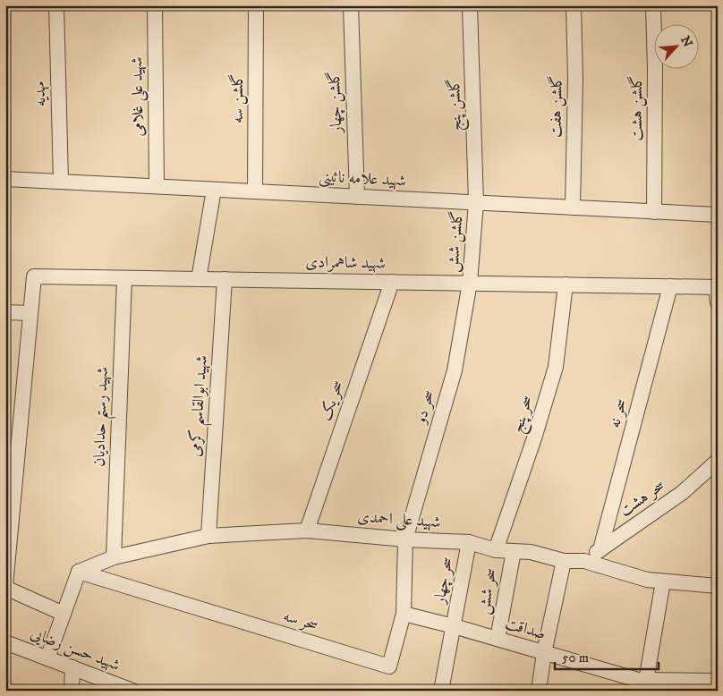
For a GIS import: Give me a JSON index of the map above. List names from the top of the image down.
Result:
{
  "streets": {
    "street": [
      "مهدیه",
      "شهید علی غلامی",
      "گلشن سه",
      "گلشن چهار",
      "گلشن پنج",
      "گلشن هفت",
      "گلشن هشت",
      "شهید علامه‌ نائینی",
      "گلشن شش",
      "شهید شاهمرادی",
      "سحر یک",
      "شهید ابوالقاسم کرمی",
      "سحر دو",
      "سحر نه",
      "سحر پنج",
      "شهید رستم حدادیان",
      "سحر هشت",
      "شهید علی احمدی",
      "سحر چهار",
      "سحر شش",
      "سحر سه",
      "صداقت",
      "شهید حسن رضایی"
    ]
  },
  "crossings": [
    ["مهدیه", "شهید علامه‌ نائینی"],
    ["شهید علی غلامی", "شهید علامه‌ نائینی"],
    ["گلشن سه", "شهید علامه‌ نائینی"],
    ["گلشن چهار", "شهید علامه‌ نائینی"],
    ["گلشن پنج", "شهید علامه‌ نائینی"],
    ["گلشن پنج", "گلشن شش"],
    ["گلشن هفت", "شهید علامه‌ نائینی"],
    ["گلشن هشت", "شهید علامه‌ نائینی"],
    ["شهید علامه‌ نائینی", "گلشن شش"],
    ["گلشن شش", "شهید شاهمرادی"],
    ["گلشن شش", "سحر دو"],
    ["شهید شاهمرادی", "سحر یک"],
    ["شهید شاهمرادی", "شهید ابوالقاسم کرمی"],
    ["شهید شاهمرادی", "سحر دو"],
    ["شهید شاهمرادی", "سحر نه"],
    ["شهید شاهمرادی", "سحر پنج"],
    ["شهید شاهمرادی", "شهید رستم حدادیان"],
    ["سحر یک", "شهید علی احمدی"],
    ["شهید ابوالقاسم کرمی", "شهید علی احمدی"],
    ["سحر دو", "شهید علی احمدی"],
    ["سحر دو", "سحر سه"],
    ["سحر نه", "سحر هشت"],
    ["سحر پنج", "شهید علی احمدی"],
    ["شهید رستم حدادیان", "شهید علی احمدی"],
    ["سحر هشت", "شهید علی احمدی"],
    ["شهید علی احمدی", "سحر چهار"],
    ["شهید علی احمدی", "سحر شش"],
    ["شهید علی احمدی", "سحر سه"],
    ["سحر چهار", "صداقت"],
    ["سحر شش", "صداقت"],
    ["سحر سه", "صداقت"]
  ],
  "scale_bar": "50 m",
  "north": "top right"
}
